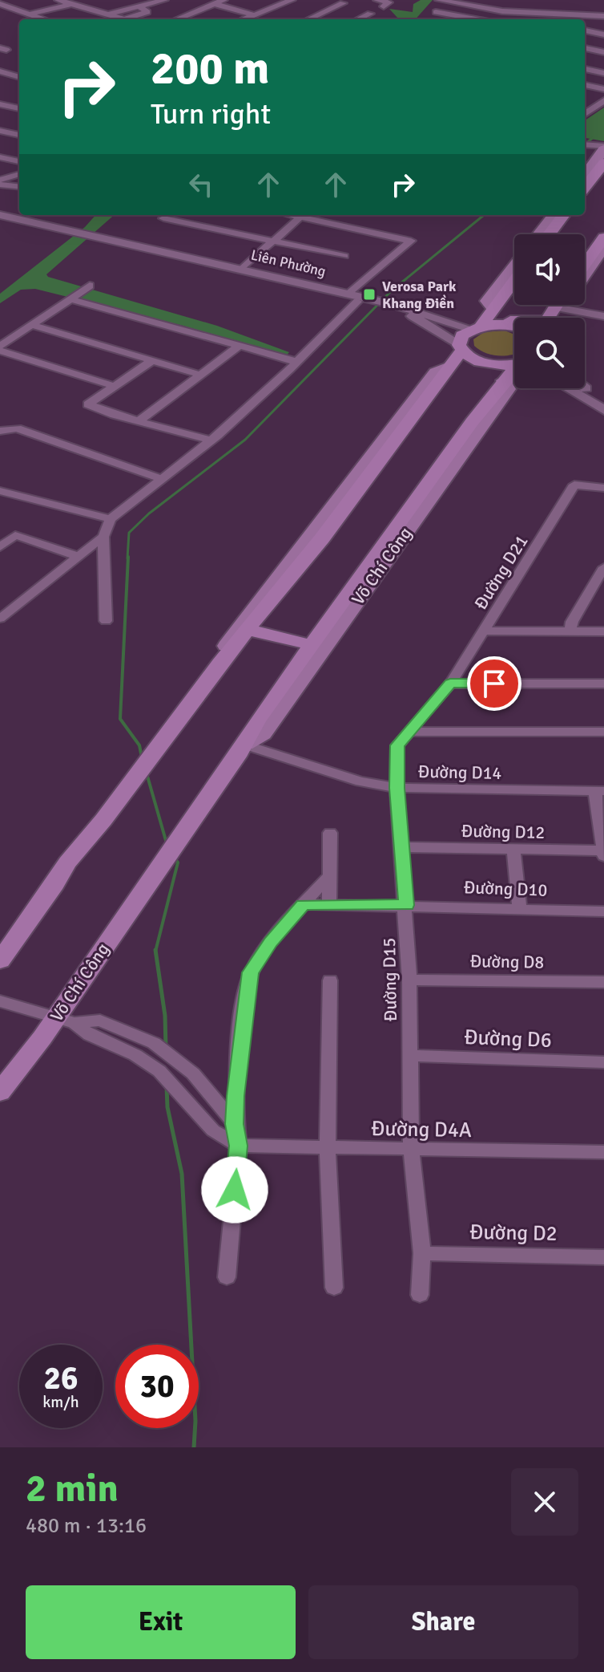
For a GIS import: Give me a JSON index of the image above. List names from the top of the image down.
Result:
{
  "streets": {
    "highway": ["Võ Chí Công"],
    "street": [
      "Liên Phường",
      "Đường D21",
      "Đường D14",
      "Đường D12",
      "Đường D10",
      "Đường D8",
      "Đường D15",
      "Đường D6",
      "Đường D4A",
      "Đường D2"
    ]
  },
  "crossings": [
    ["Võ Chí Công", "Đường D14"],
    ["Đường D21", "Đường D15"],
    ["Đường D14", "Đường D15"],
    ["Đường D12", "Đường D15"],
    ["Đường D10", "Đường D15"],
    ["Đường D8", "Đường D15"],
    ["Đường D15", "Đường D6"],
    ["Đường D15", "Đường D4A"],
    ["Đường D15", "Đường D2"]
  ],
  "places": {
    "transit": ["Verosa Park Khang Điền"]
  },
  "page": {
    "turn": ["200 m", "Turn right"],
    "speed": "26 km/h",
    "limit": "30",
    "heading": ["2 min", "480 m · 13:16"],
    "buttons": ["Exit", "Share"]
  }
}
